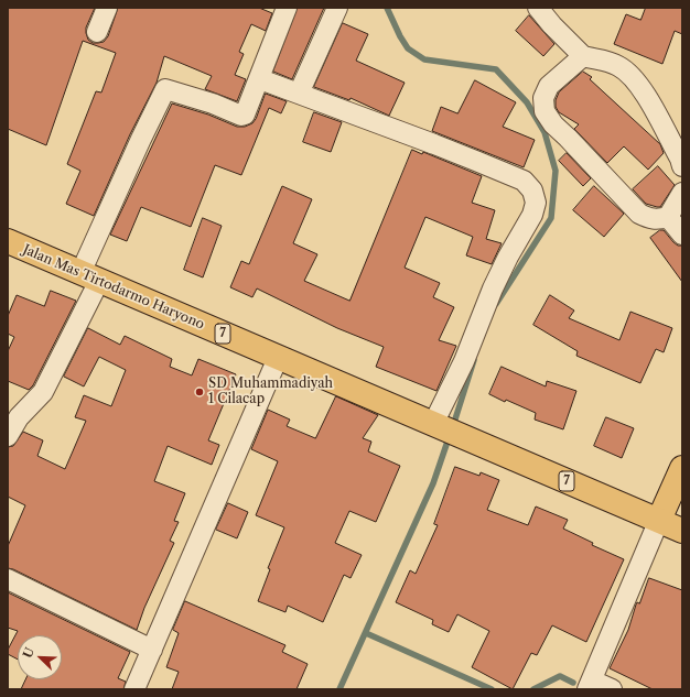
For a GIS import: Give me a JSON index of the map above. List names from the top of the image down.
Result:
{
  "streets": {
    "main road": ["Jalan Mas Tirtodarmo Haryono", "7"]
  },
  "crossings": [
    ["Jalan Mas Tirtodarmo Haryono", "7"]
  ],
  "places": ["SD Muhammadiyah 1 Cilacap"],
  "north": "top left"
}
